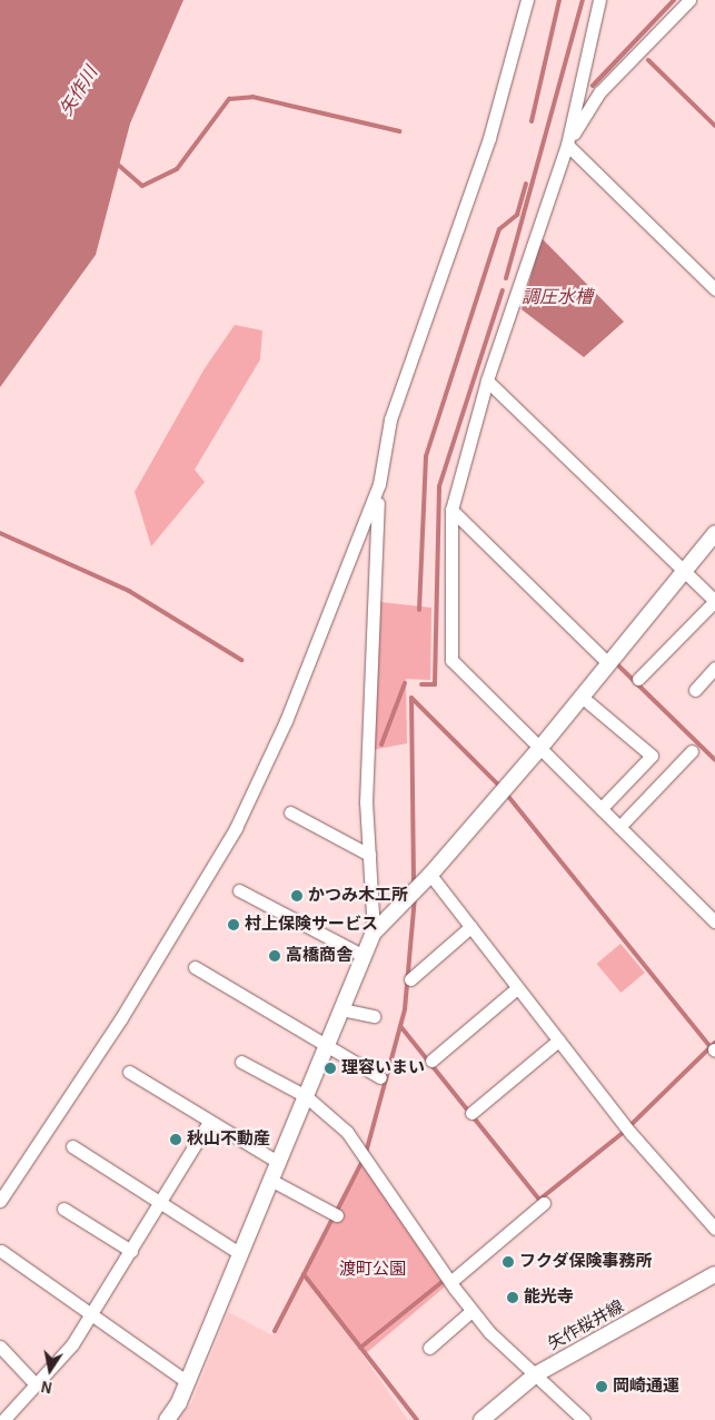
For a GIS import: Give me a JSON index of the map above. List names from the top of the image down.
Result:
{
  "streets": {
    "street": ["矢作桜井線"]
  },
  "water": ["矢作川", "調圧水槽"],
  "parks": ["渡町公園"],
  "places": [
    "かつみ木工所",
    "村上保険サービス",
    "高橋商舎",
    "理容いまい",
    "秋山不動産",
    "フクダ保険事務所",
    "能光寺",
    "岡崎通運"
  ],
  "north": "bottom"
}
